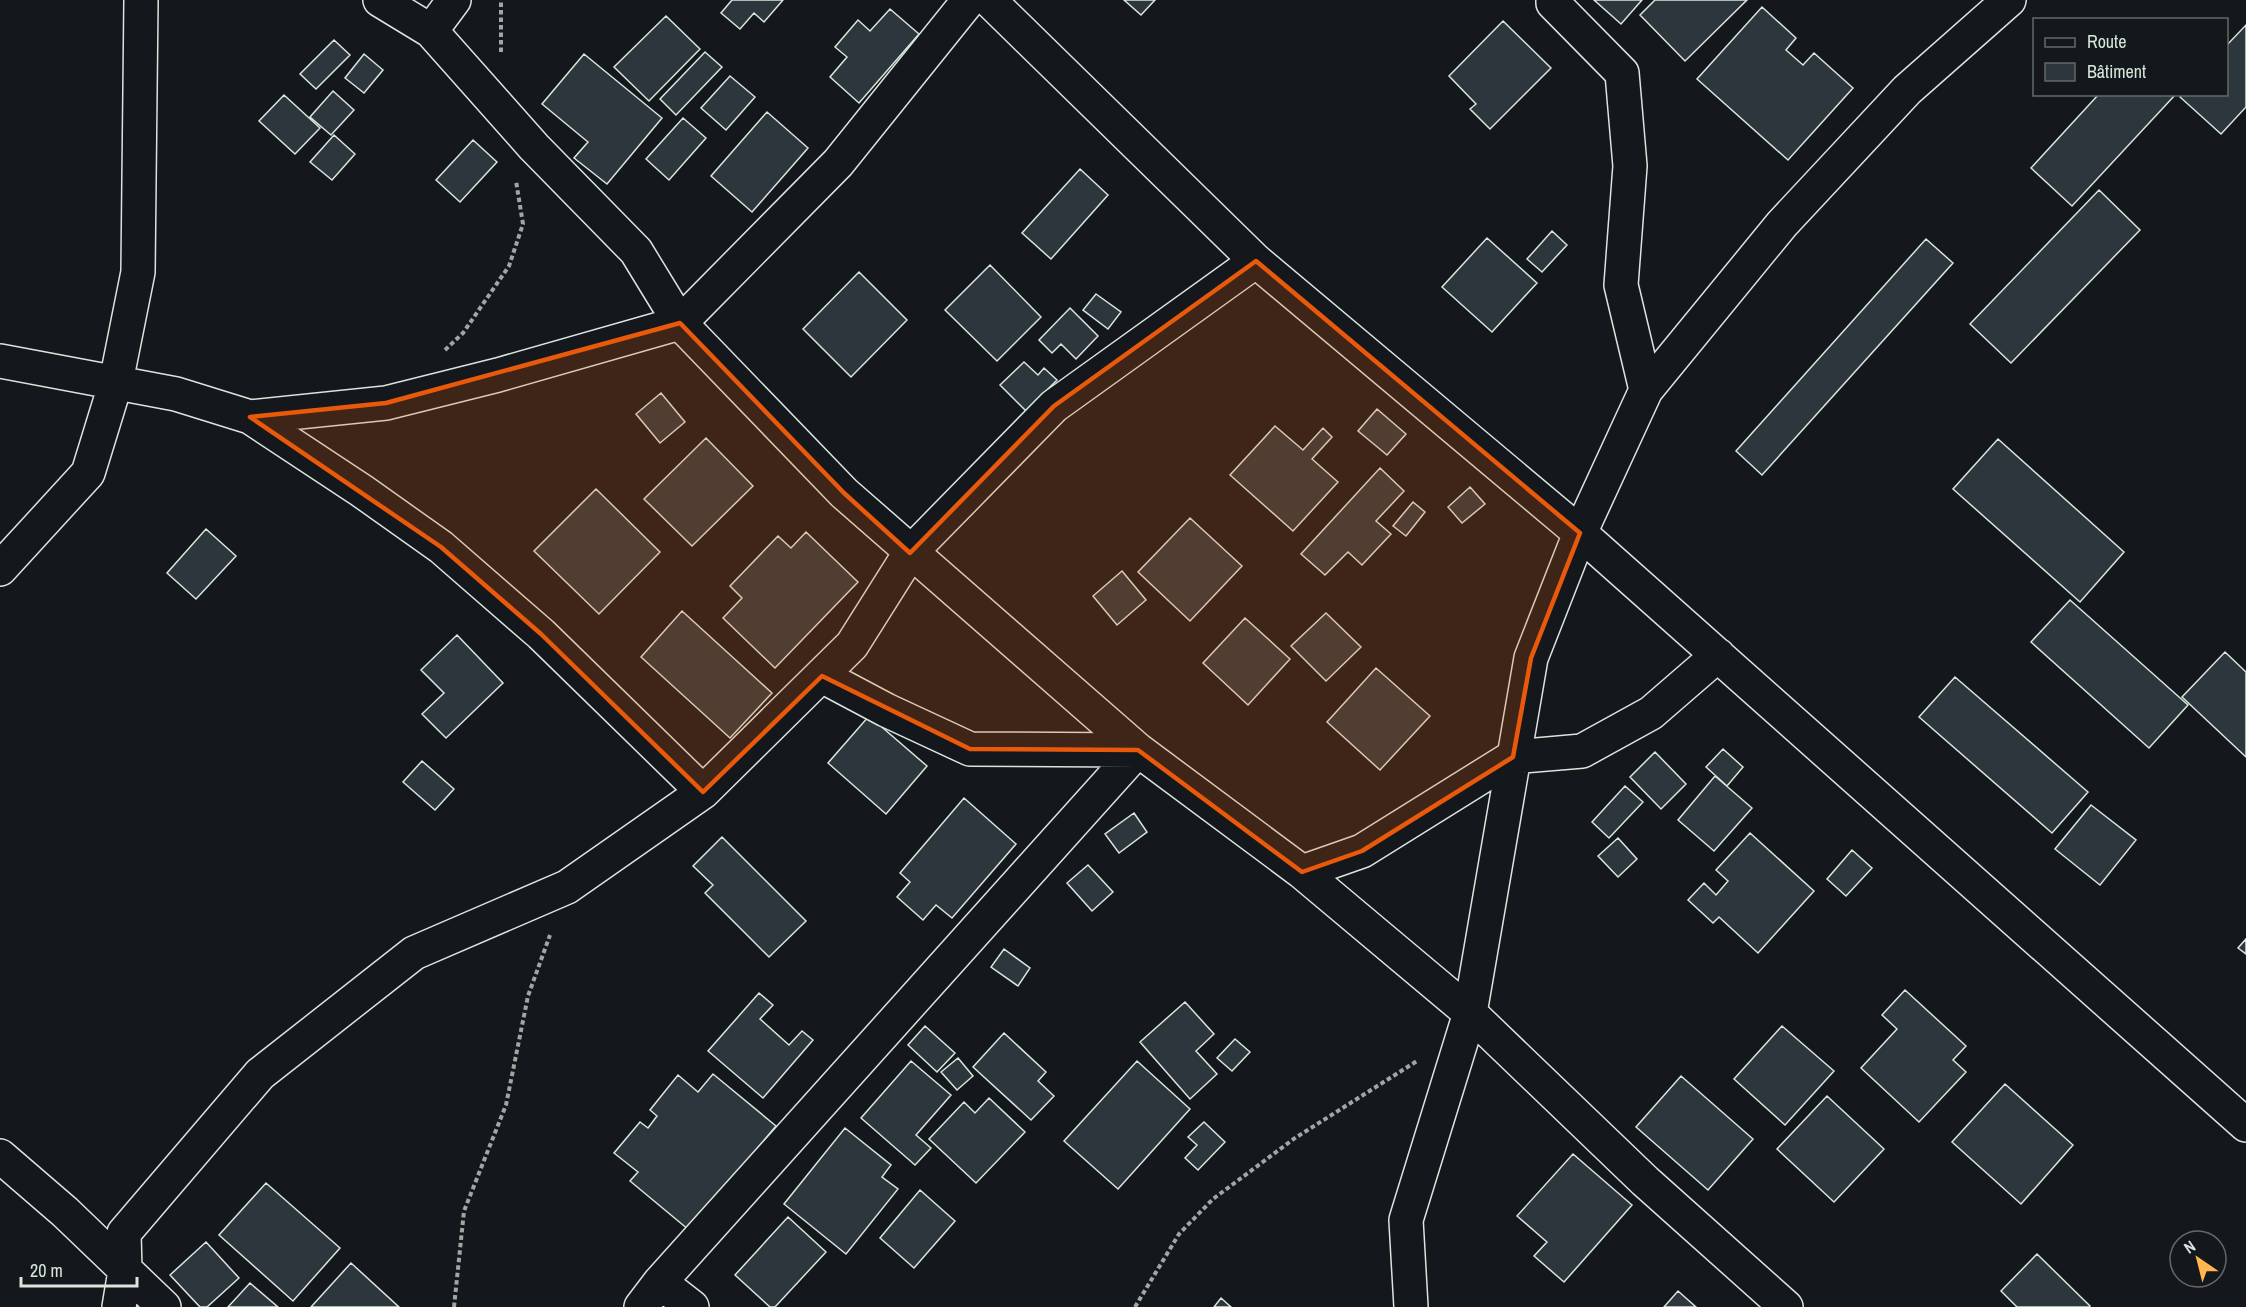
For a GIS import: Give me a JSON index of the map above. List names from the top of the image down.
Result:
{
  "legend": ["Route", "Bâtiment"],
  "scale_bar": "20 m",
  "north": "top left"
}
